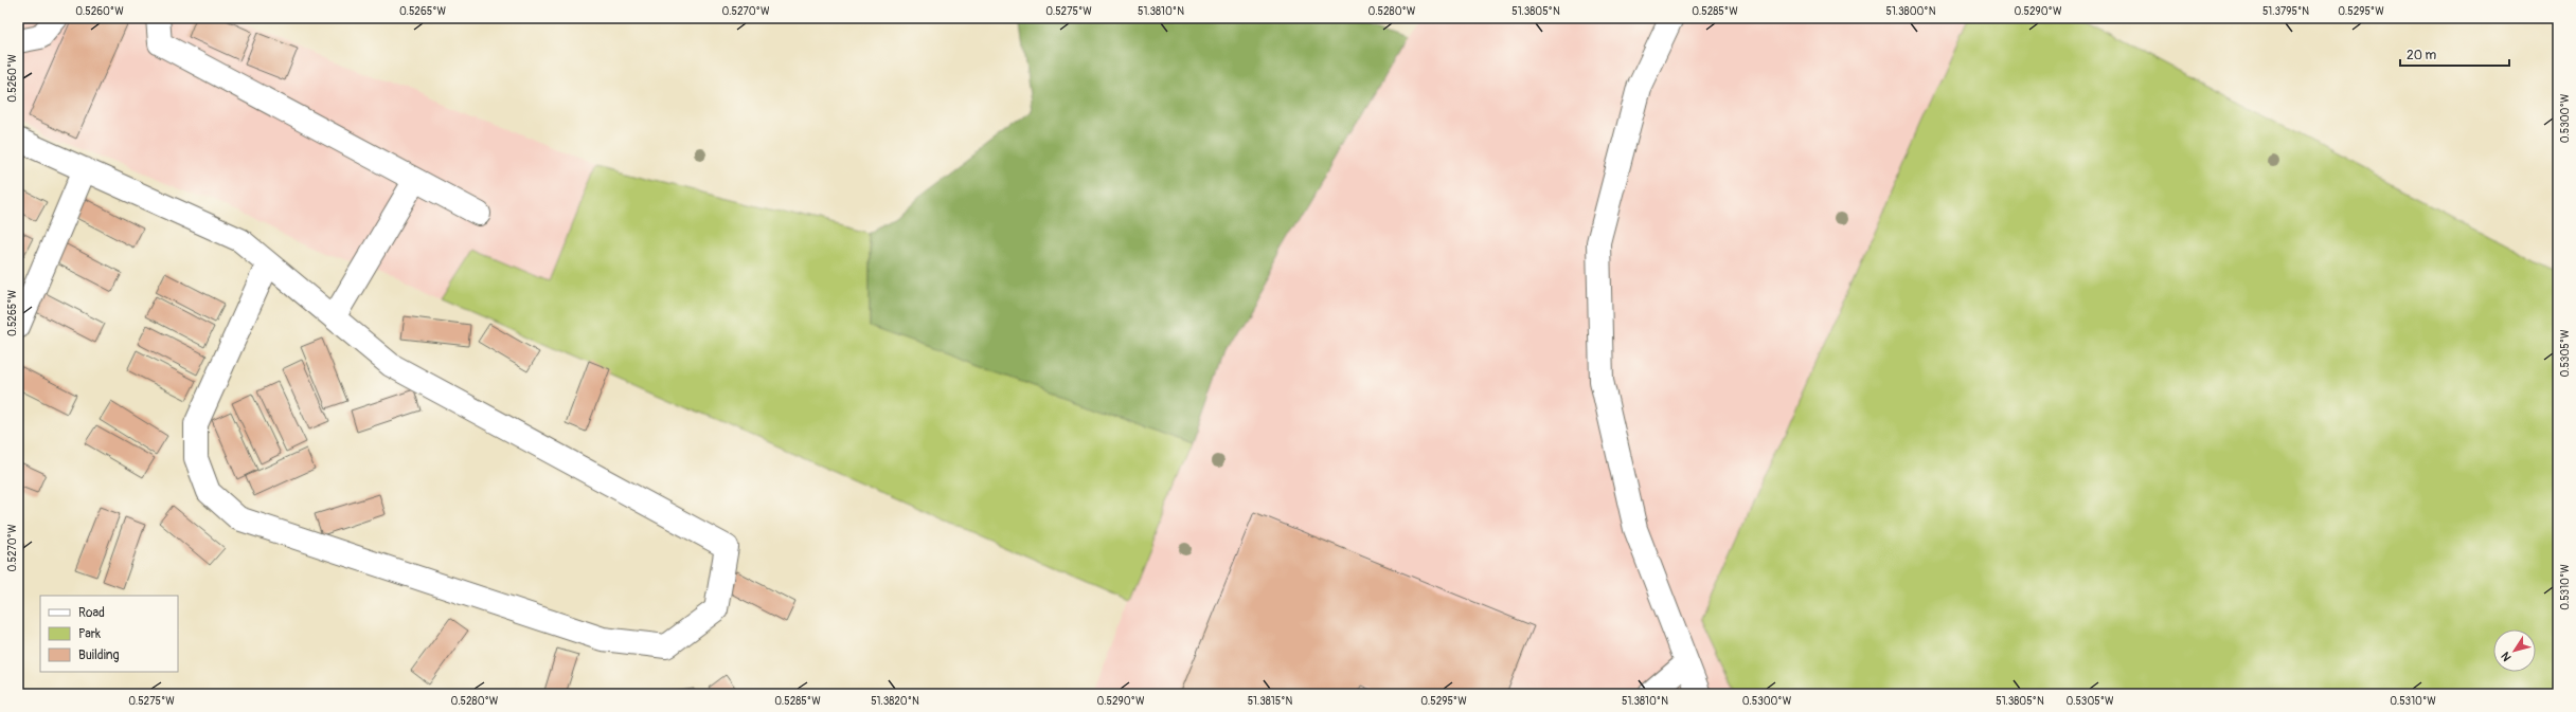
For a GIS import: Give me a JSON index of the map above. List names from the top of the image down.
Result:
{
  "legend": ["Road", "Park", "Building"],
  "scale_bar": "20 m",
  "north": "bottom left",
  "coordinates": [
    "0.5260°W",
    "0.5265°W",
    "0.5270°W",
    "0.5275°W",
    "51.3810°N",
    "0.5280°W",
    "51.3805°N",
    "0.5285°W",
    "51.3800°N",
    "0.5290°W",
    "51.3795°N",
    "0.5295°W",
    "0.5300°W",
    "0.5305°W",
    "0.5310°W",
    "51.3820°N",
    "51.3815°N"
  ]
}
